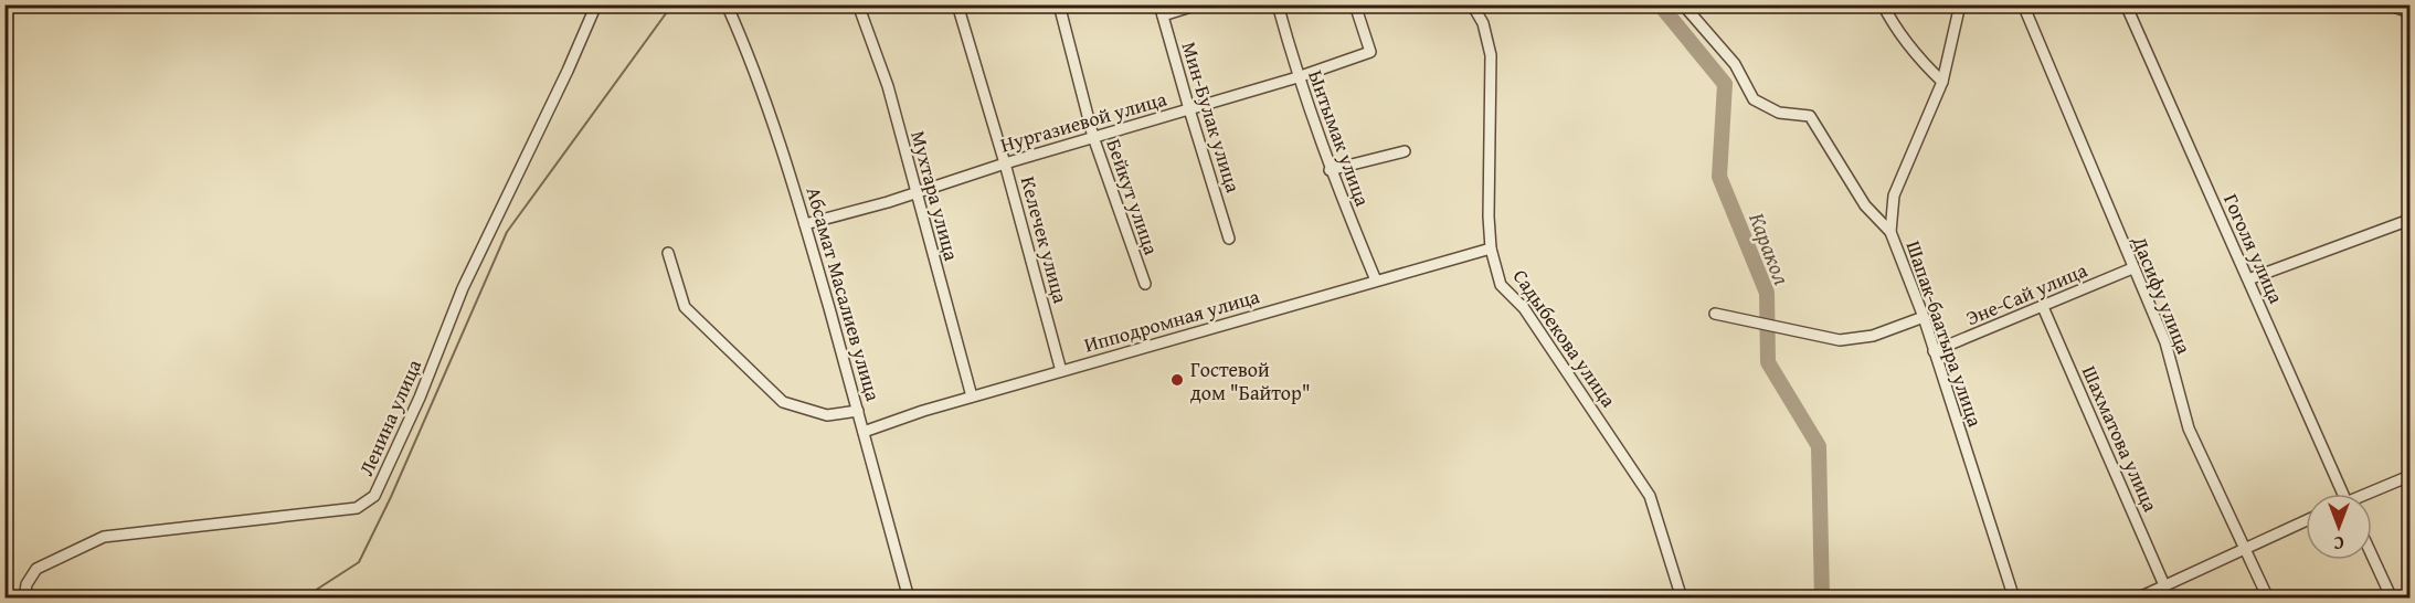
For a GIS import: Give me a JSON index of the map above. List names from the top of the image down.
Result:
{
  "streets": {
    "street": [
      "Мин-Булак улица",
      "Нургазиевой улица",
      "Ынтымак улица",
      "Мухтара улица",
      "Бейкут улица",
      "Келечек улица",
      "Гоголя улица",
      "Абсамат Масалиев улица",
      "Эне-Сай улица",
      "Дасифу улица",
      "Ипподромная улица",
      "Шапак-баатыра улица",
      "Садыбекова улица",
      "Ленина улица",
      "Шахматова улица"
    ]
  },
  "crossings": [
    ["Мин-Булак улица", "Нургазиевой улица"],
    ["Нургазиевой улица", "Ынтымак улица"],
    ["Нургазиевой улица", "Мухтара улица"],
    ["Нургазиевой улица", "Бейкут улица"],
    ["Нургазиевой улица", "Келечек улица"],
    ["Нургазиевой улица", "Абсамат Масалиев улица"],
    ["Ынтымак улица", "Ипподромная улица"],
    ["Мухтара улица", "Ипподромная улица"],
    ["Келечек улица", "Ипподромная улица"],
    ["Абсамат Масалиев улица", "Ипподромная улица"],
    ["Эне-Сай улица", "Дасифу улица"],
    ["Эне-Сай улица", "Шапак-баатыра улица"],
    ["Эне-Сай улица", "Шахматова улица"],
    ["Ипподромная улица", "Садыбекова улица"]
  ],
  "water": ["Каракол"],
  "places": ["Гостевой дом \"Байтор\""],
  "north": "bottom"
}
